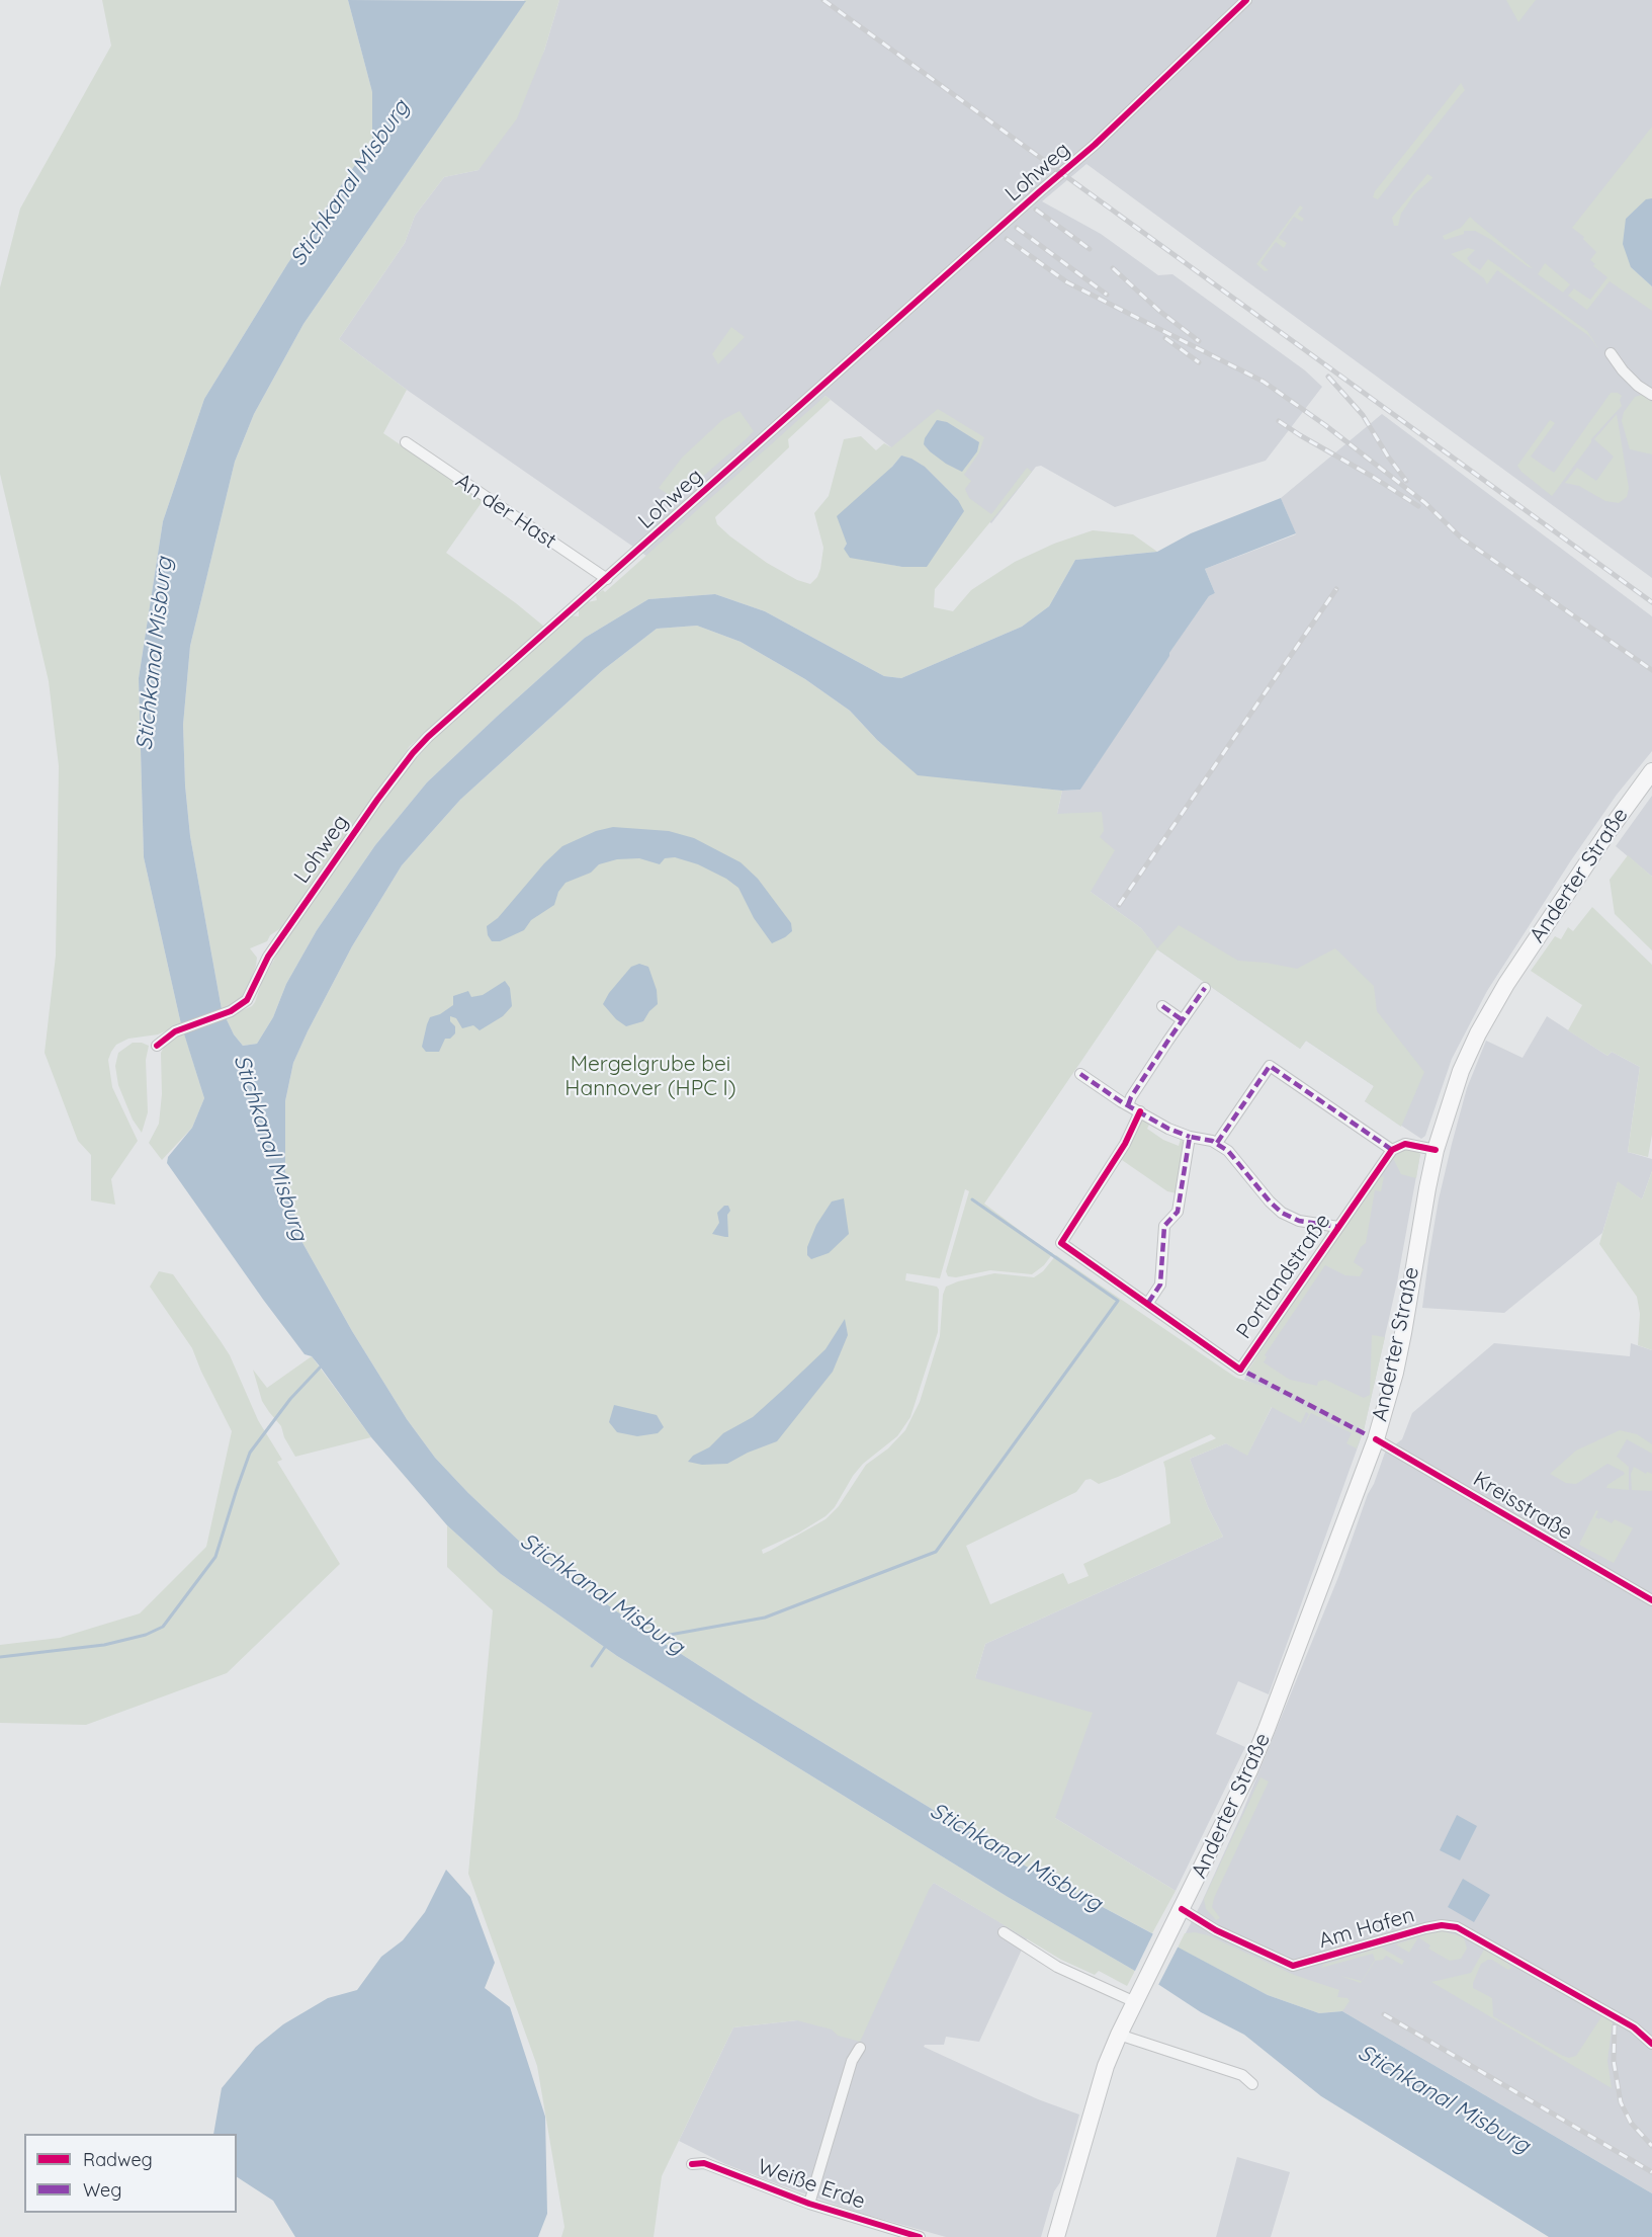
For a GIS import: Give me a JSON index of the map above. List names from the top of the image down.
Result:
{
  "streets": {
    "main road": ["Anderter Straße"],
    "street": [
      "Lohweg",
      "An der Hast",
      "Portlandstraße",
      "Kreisstraße",
      "Am Hafen",
      "Weiße Erde"
    ]
  },
  "crossings": [
    ["Lohweg", "An der Hast"],
    ["Anderter Straße", "Kreisstraße"],
    ["Anderter Straße", "Am Hafen"]
  ],
  "water": ["Stichkanal Misburg"],
  "parks": ["Mergelgrube bei Hannover (HPC I)"],
  "legend": ["Radweg", "Weg"]
}
